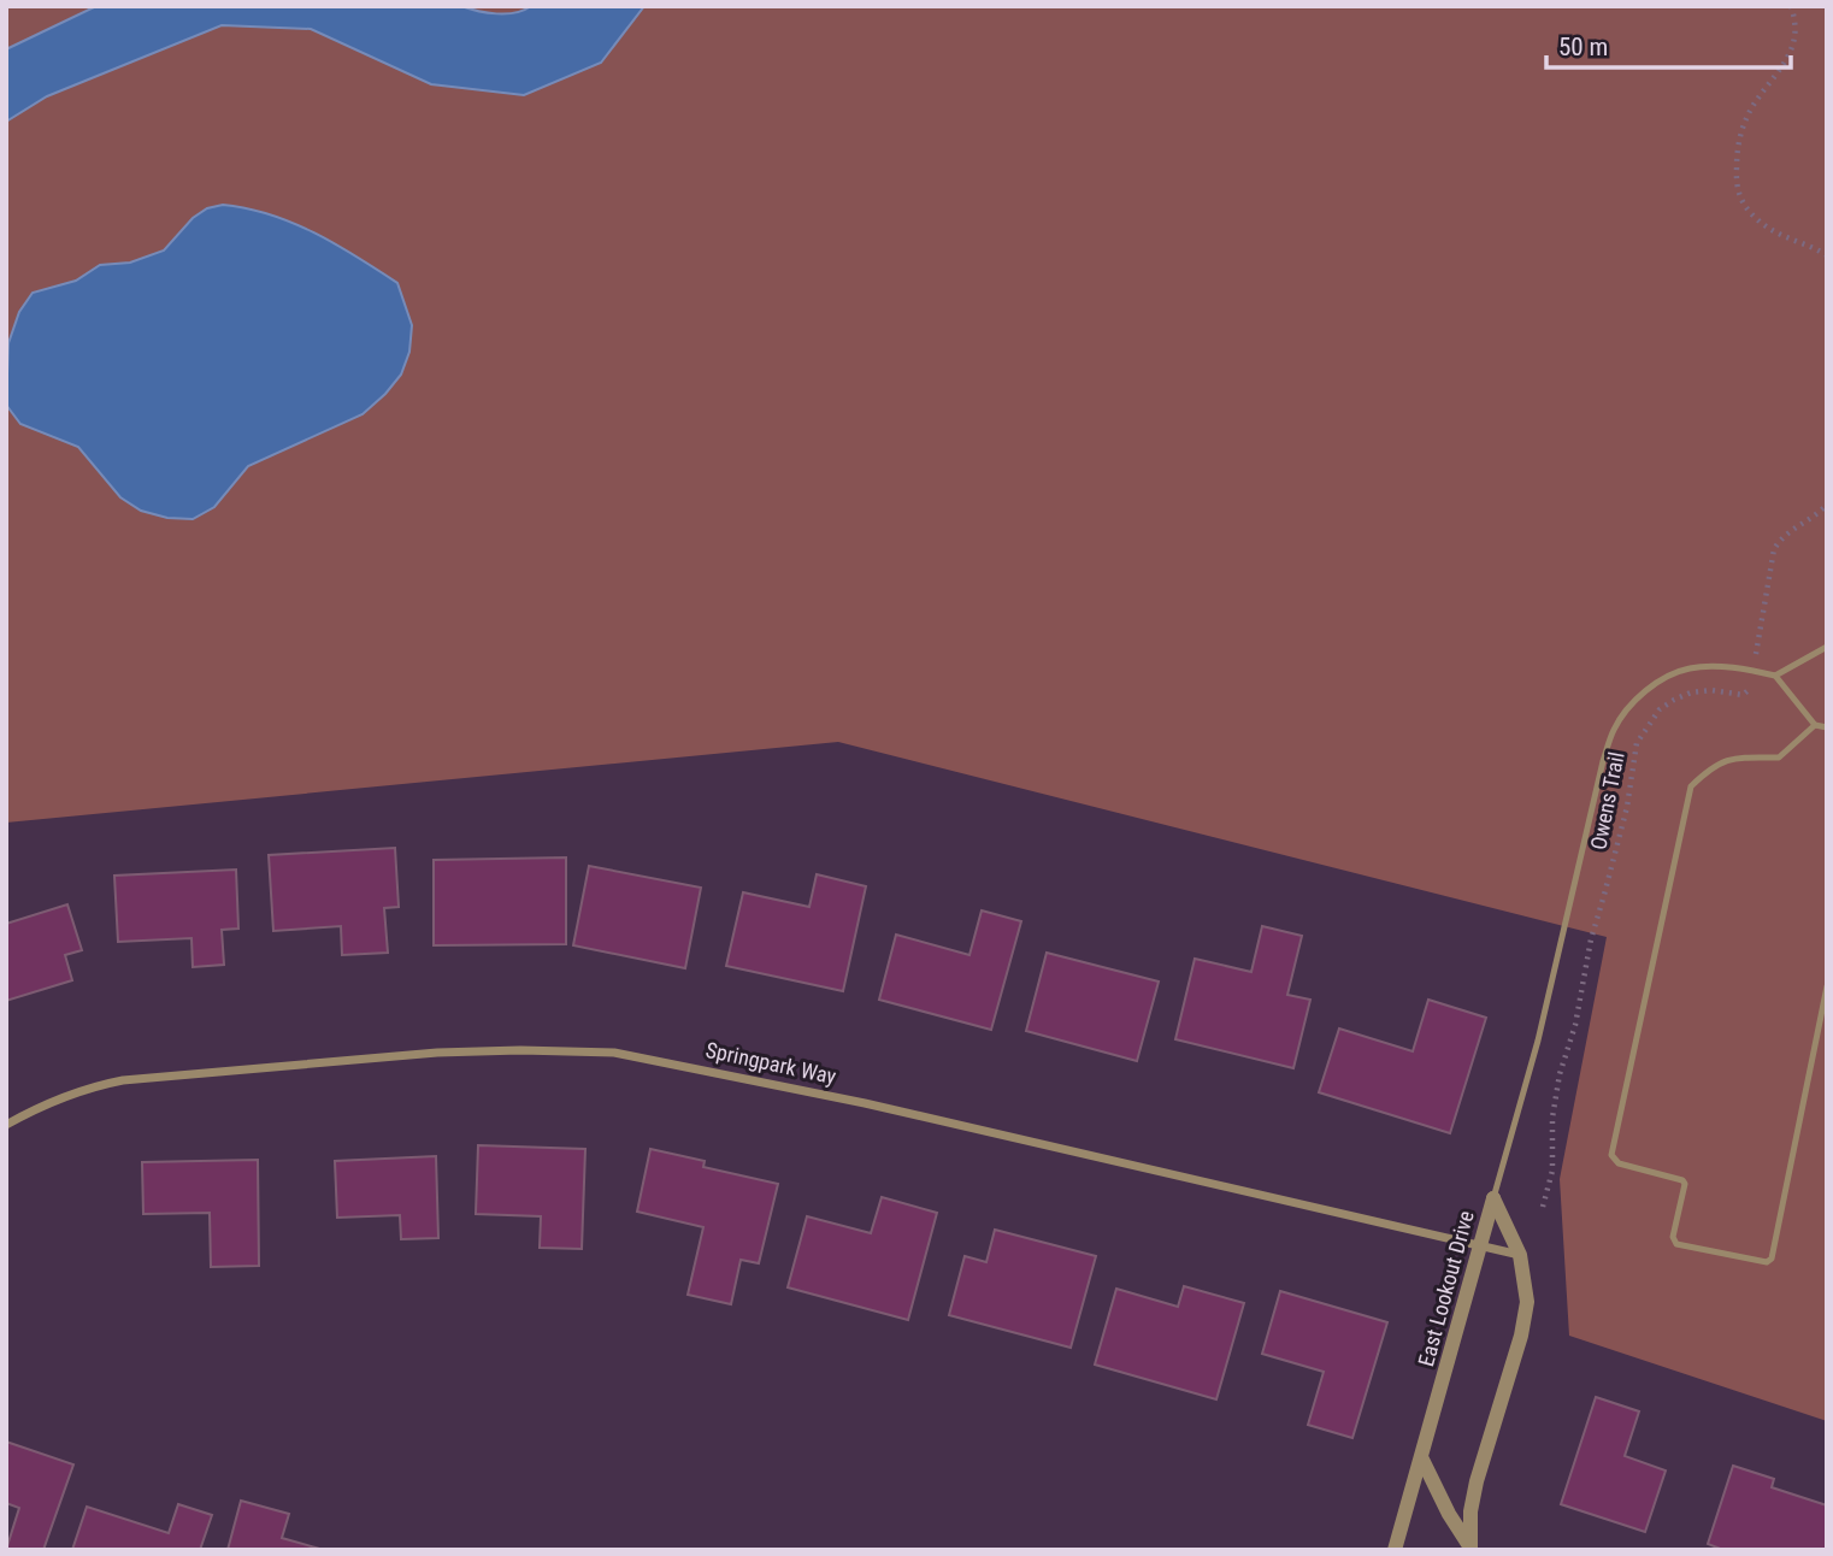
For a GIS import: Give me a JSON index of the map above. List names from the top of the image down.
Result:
{
  "streets": {
    "street": ["Springpark Way", "East Lookout Drive"],
    "path": ["Owens Trail"]
  },
  "crossings": [
    ["Springpark Way", "East Lookout Drive"]
  ],
  "scale_bar": "50 m"
}
